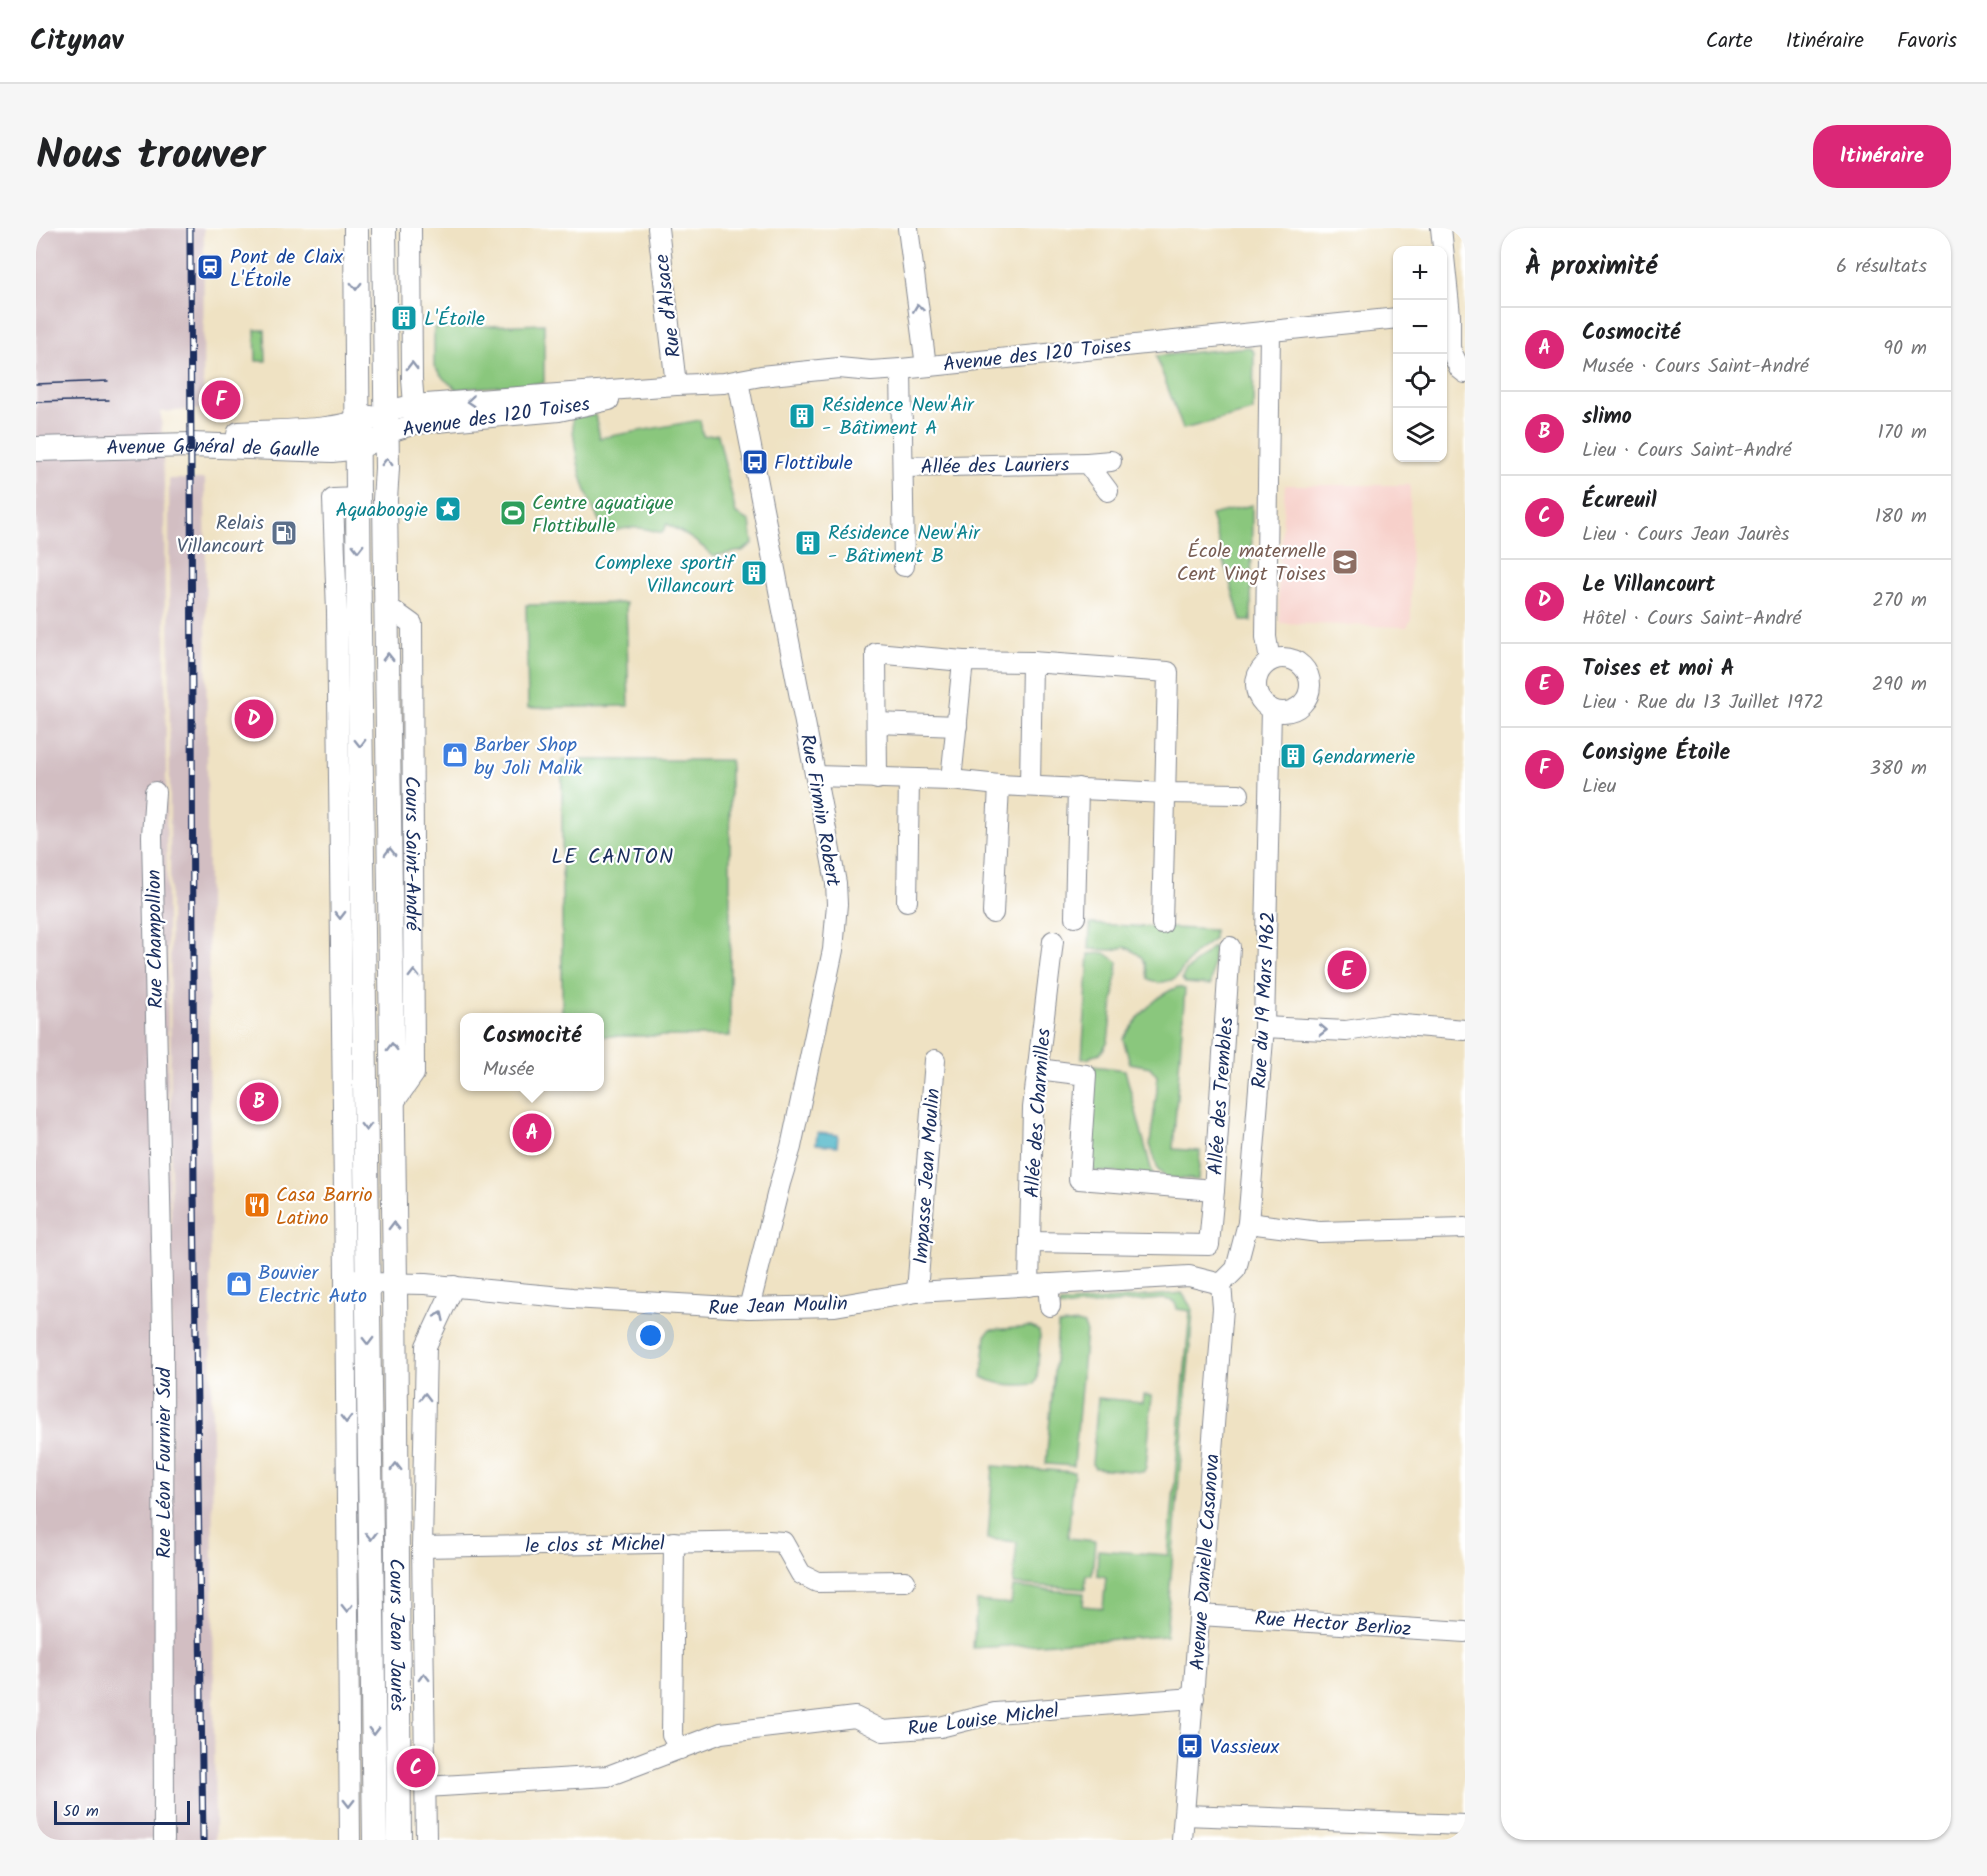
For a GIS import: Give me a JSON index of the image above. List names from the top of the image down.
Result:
{
  "streets": {
    "main road": ["Avenue Général de Gaulle", "Cours Saint-André", "Cours Jean Jaurès"],
    "street": [
      "Rue d'Alsace",
      "Avenue des 120 Toises",
      "Allée des Lauriers",
      "Rue Firmin Robert",
      "Rue Champollion",
      "Rue du 19 Mars 1962",
      "Allée des Trembles",
      "Allée des Charmilles",
      "Impasse Jean Moulin",
      "Rue Jean Moulin",
      "Rue Léon Fournier Sud",
      "le clos st Michel",
      "Avenue Danielle Casanova",
      "Rue Hector Berlioz",
      "Rue Louise Michel"
    ]
  },
  "crossings": [
    ["Rue d'Alsace", "Avenue des 120 Toises"],
    ["Avenue des 120 Toises", "Avenue Général de Gaulle"],
    ["Avenue des 120 Toises", "Rue Firmin Robert"],
    ["Avenue des 120 Toises", "Cours Saint-André"],
    ["Avenue Général de Gaulle", "Cours Saint-André"],
    ["Rue Firmin Robert", "Rue Jean Moulin"],
    ["Cours Saint-André", "Cours Jean Jaurès"],
    ["Rue Champollion", "Rue Léon Fournier Sud"],
    ["Rue du 19 Mars 1962", "Rue Jean Moulin"],
    ["Rue du 19 Mars 1962", "Avenue Danielle Casanova"],
    ["Allée des Trembles", "Allée des Charmilles"],
    ["Allée des Charmilles", "Rue Jean Moulin"],
    ["Impasse Jean Moulin", "Rue Jean Moulin"],
    ["Rue Jean Moulin", "Avenue Danielle Casanova"],
    ["Rue Jean Moulin", "Cours Jean Jaurès"],
    ["le clos st Michel", "Cours Jean Jaurès"],
    ["Avenue Danielle Casanova", "Rue Hector Berlioz"],
    ["Avenue Danielle Casanova", "Rue Louise Michel"],
    ["Cours Jean Jaurès", "Rue Louise Michel"]
  ],
  "districts": ["LE CANTON"],
  "places": {
    "station": ["Pont de Claix L'Étoile"],
    "building": [
      "L'Étoile",
      "Résidence New'Air - Bâtiment A",
      "Résidence New'Air - Bâtiment B",
      "Complexe sportif Villancourt",
      "Gendarmerie"
    ],
    "bus stop": ["Flottibule", "Vassieux"],
    "place": ["Aquaboogie"],
    "sports": ["Centre aquatique Flottibulle"],
    "fuel station": ["Relais Villancourt"],
    "school or university": ["École maternelle Cent Vingt Toises"],
    "shop": ["Barber Shop by Joli Malik", "Bouvier Electric Auto"],
    "restaurant": ["Casa Barrio Latino"]
  },
  "scale_bar": "50 m",
  "page": {
    "header": "Citynav",
    "nav": ["Carte", "Itinéraire", "Favoris"],
    "title": "Nous trouver",
    "buttons": "Itinéraire",
    "heading": ["À proximité", "6 résultats"],
    "map_buttons": ["+", "−"],
    "list": [
      {
        "mark": "A",
        "name": "Cosmocité",
        "note": "Musée · Cours Saint-André",
        "value": "90 m"
      },
      {
        "mark": "B",
        "name": "slimo",
        "note": "Lieu · Cours Saint-André",
        "value": "170 m"
      },
      {
        "mark": "C",
        "name": "Écureuil",
        "note": "Lieu · Cours Jean Jaurès",
        "value": "180 m"
      },
      {
        "mark": "D",
        "name": "Le Villancourt",
        "note": "Hôtel · Cours Saint-André",
        "value": "270 m"
      },
      {
        "mark": "E",
        "name": "Toises et moi A",
        "note": "Lieu · Rue du 13 Juillet 1972",
        "value": "290 m"
      },
      {
        "mark": "F",
        "name": "Consigne Étoile",
        "note": "Lieu",
        "value": "380 m"
      }
    ],
    "pins": [
      "F",
      "D",
      "E",
      "B",
      "A",
      "C"
    ],
    "popup": ["Cosmocité", "Musée"],
    "scale": "50 m"
  }
}
